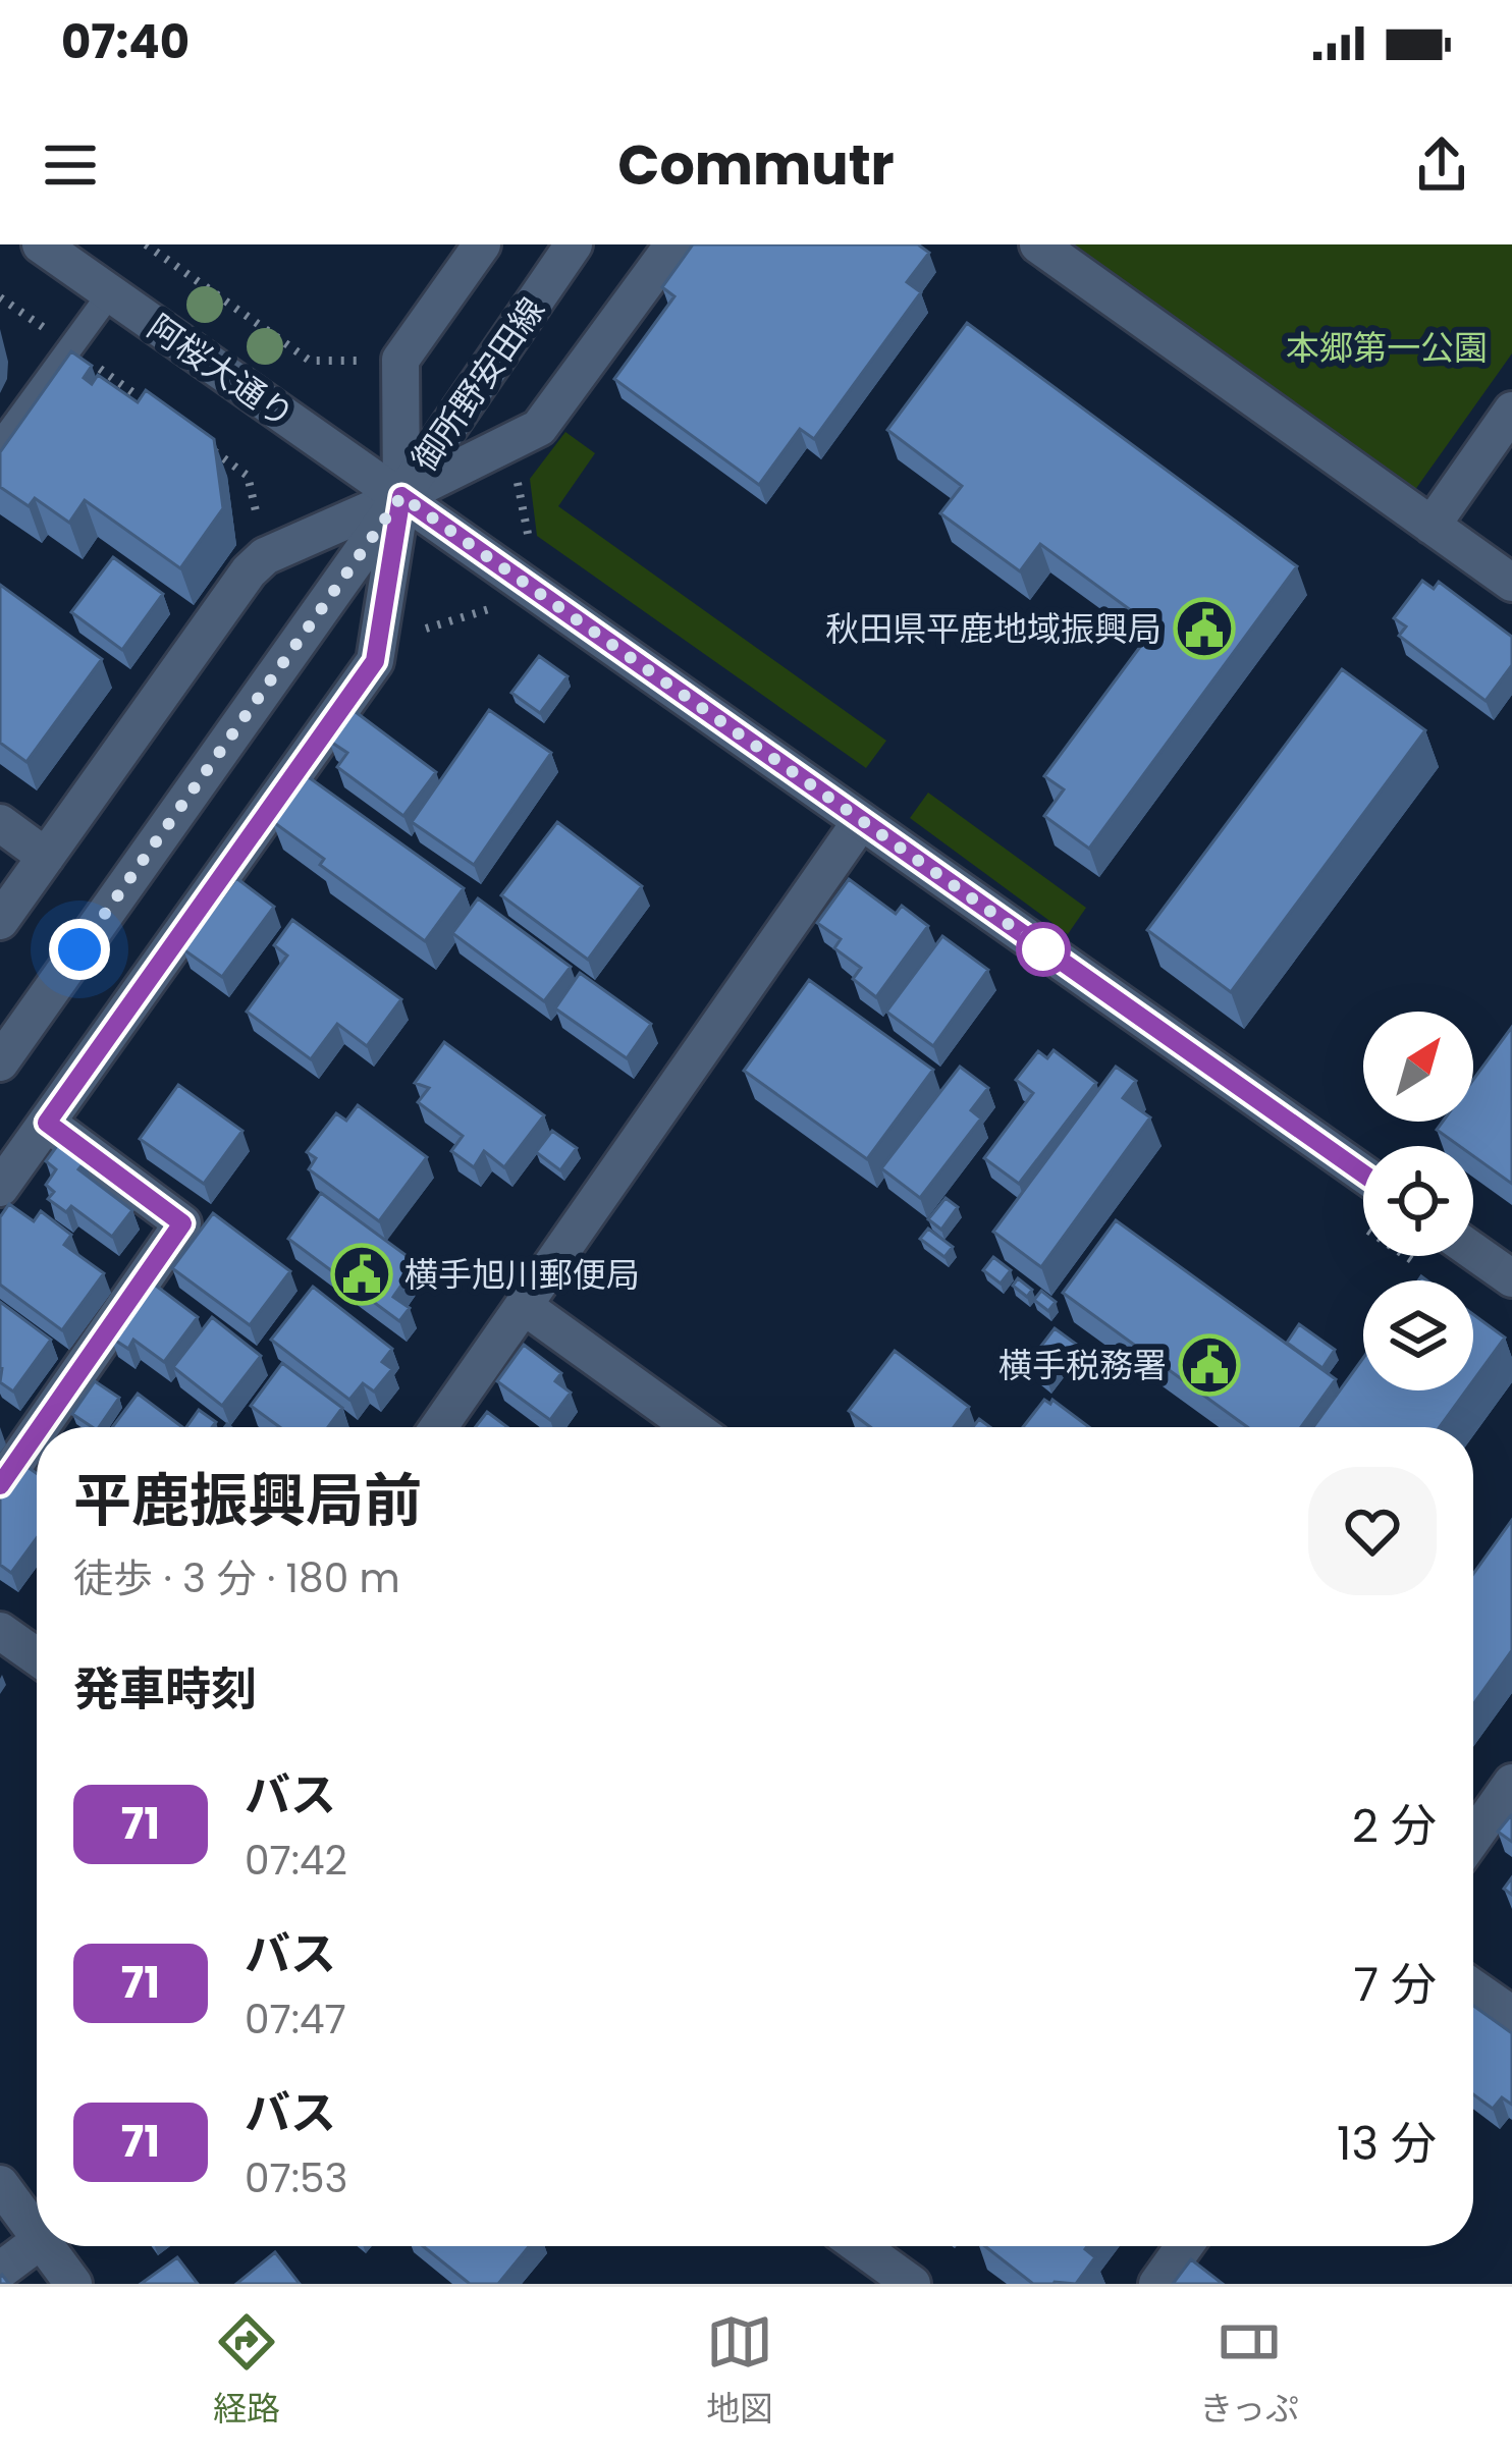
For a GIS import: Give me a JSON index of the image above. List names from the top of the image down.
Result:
{
  "streets": {
    "street": ["阿桜大通り", "御所野安田線"]
  },
  "crossings": [
    ["阿桜大通り", "御所野安田線"]
  ],
  "parks": ["本郷第一公園"],
  "places": {
    "public building": ["秋田県平鹿地域振興局", "横手旭川郵便局", "横手税務署"]
  },
  "lines": ["bus line 71"],
  "north": "top right",
  "page": {
    "status": "07:40",
    "header": "Commutr",
    "heading": [
      ["平鹿振興局前", "徒歩 · 3 分 · 180 m"],
      "発車時刻"
    ],
    "list": [
      {
        "mark": "71",
        "name": "バス",
        "note": "07:42",
        "value": "2 分"
      },
      {
        "mark": "71",
        "name": "バス",
        "note": "07:47",
        "value": "7 分"
      },
      {
        "mark": "71",
        "name": "バス",
        "note": "07:53",
        "value": "13 分"
      }
    ],
    "tabs": ["経路", "地図", "きっぷ"]
  }
}
